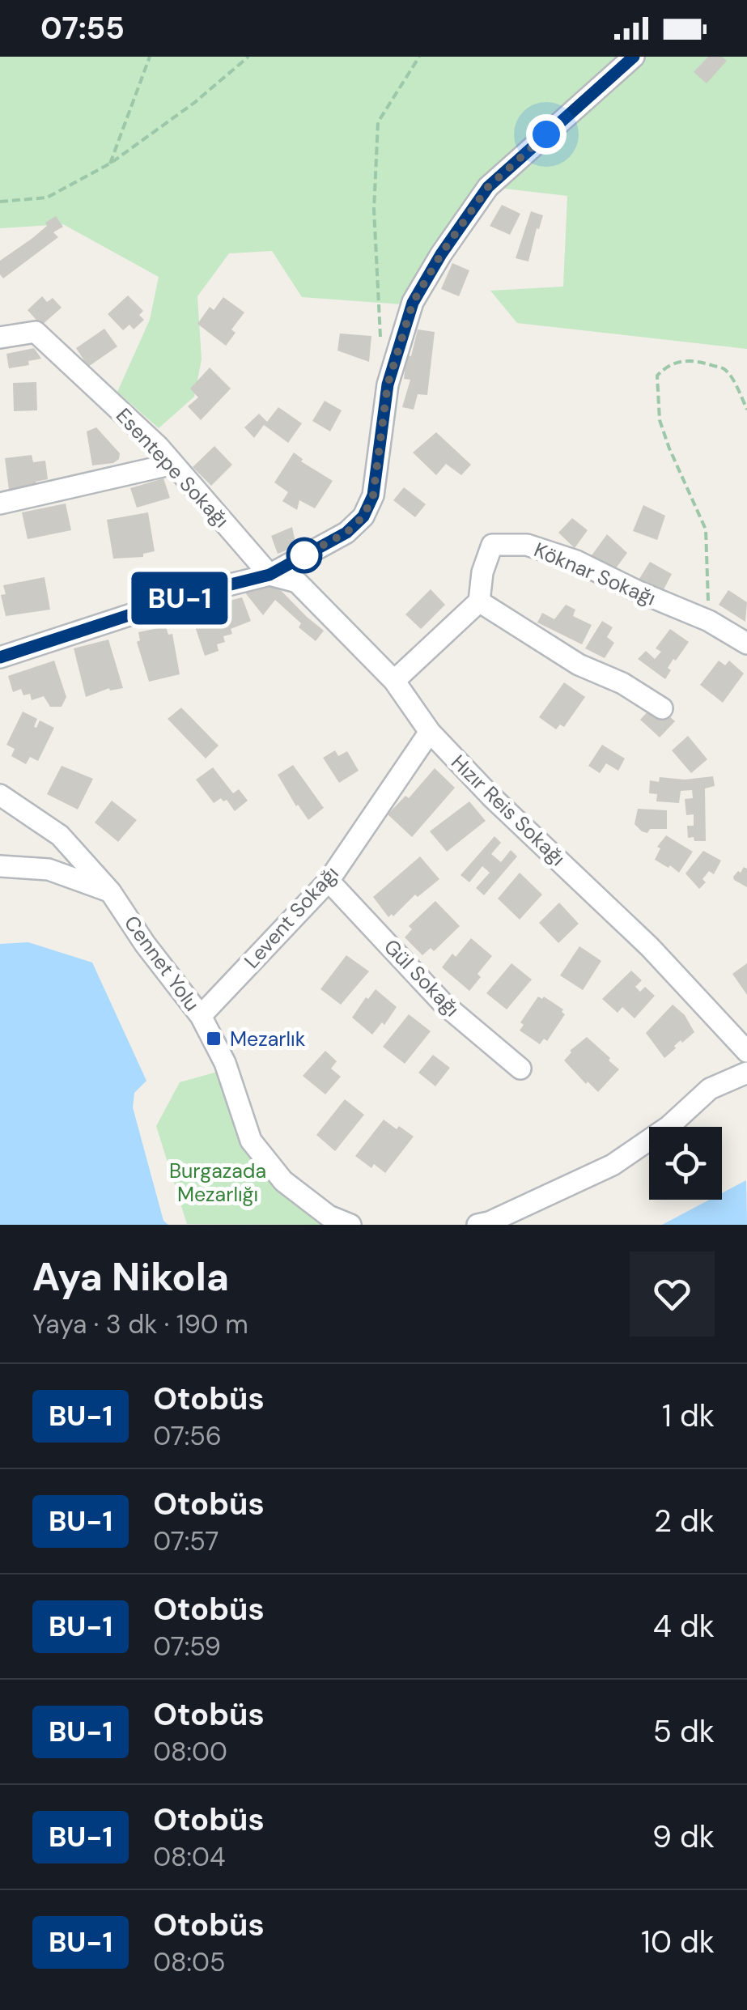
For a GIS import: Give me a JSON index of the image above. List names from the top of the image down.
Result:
{
  "streets": {
    "street": [
      "Esentepe Sokağı",
      "Köknar Sokağı",
      "Hızır Reis Sokağı",
      "Levent Sokağı",
      "Cennet Yolu",
      "Gül Sokağı"
    ]
  },
  "crossings": [
    ["Esentepe Sokağı", "Hızır Reis Sokağı"],
    ["Hızır Reis Sokağı", "Levent Sokağı"],
    ["Levent Sokağı", "Cennet Yolu"],
    ["Levent Sokağı", "Gül Sokağı"]
  ],
  "parks": ["Burgazada Mezarlığı"],
  "places": {
    "transit": ["Mezarlık"]
  },
  "lines": ["bus line BU-1"],
  "page": {
    "status": "07:55",
    "on_map": "BU-1",
    "heading": ["Aya Nikola", "Yaya · 3 dk · 190 m"],
    "list": [
      {
        "mark": "BU-1",
        "name": "Otobüs",
        "note": "07:56",
        "value": "1 dk"
      },
      {
        "mark": "BU-1",
        "name": "Otobüs",
        "note": "07:57",
        "value": "2 dk"
      },
      {
        "mark": "BU-1",
        "name": "Otobüs",
        "note": "07:59",
        "value": "4 dk"
      },
      {
        "mark": "BU-1",
        "name": "Otobüs",
        "note": "08:00",
        "value": "5 dk"
      },
      {
        "mark": "BU-1",
        "name": "Otobüs",
        "note": "08:04",
        "value": "9 dk"
      },
      {
        "mark": "BU-1",
        "name": "Otobüs",
        "note": "08:05",
        "value": "10 dk"
      }
    ]
  }
}
